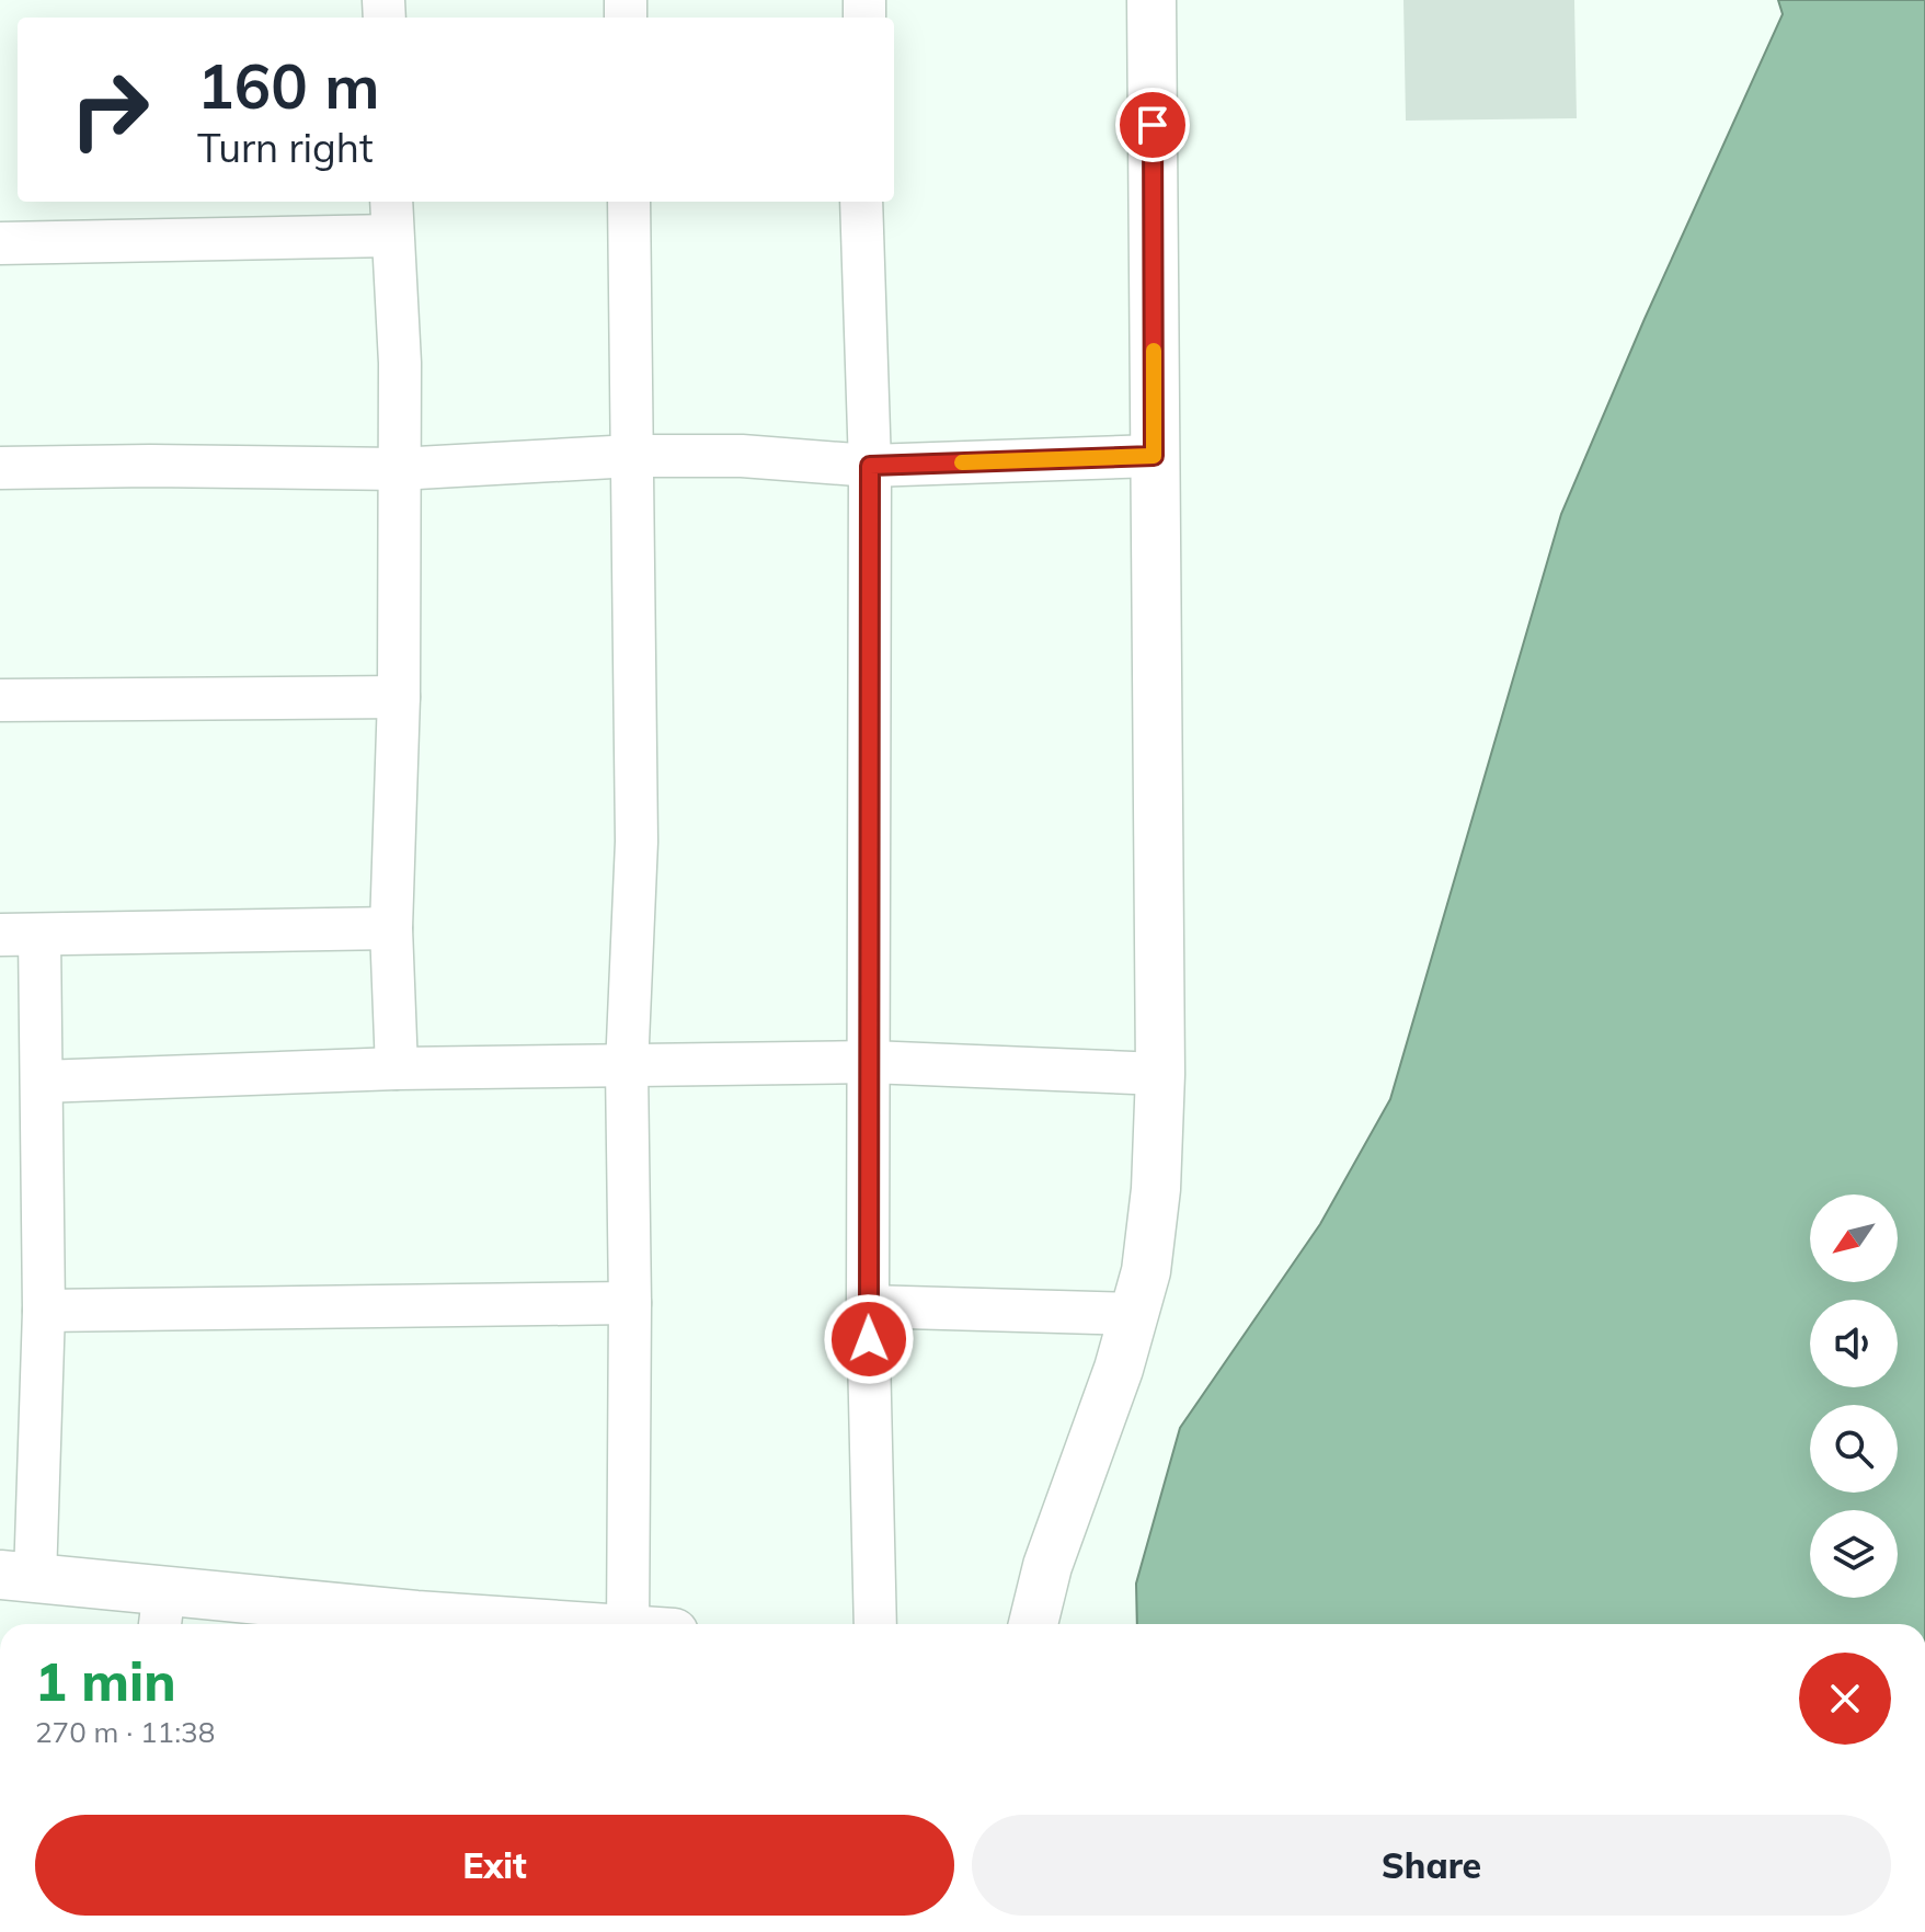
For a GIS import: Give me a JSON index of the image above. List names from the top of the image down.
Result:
{
  "north": "bottom left",
  "page": {
    "turn": ["160 m", "Turn right"],
    "heading": ["1 min", "270 m · 11:38"],
    "buttons": ["Exit", "Share"]
  }
}
